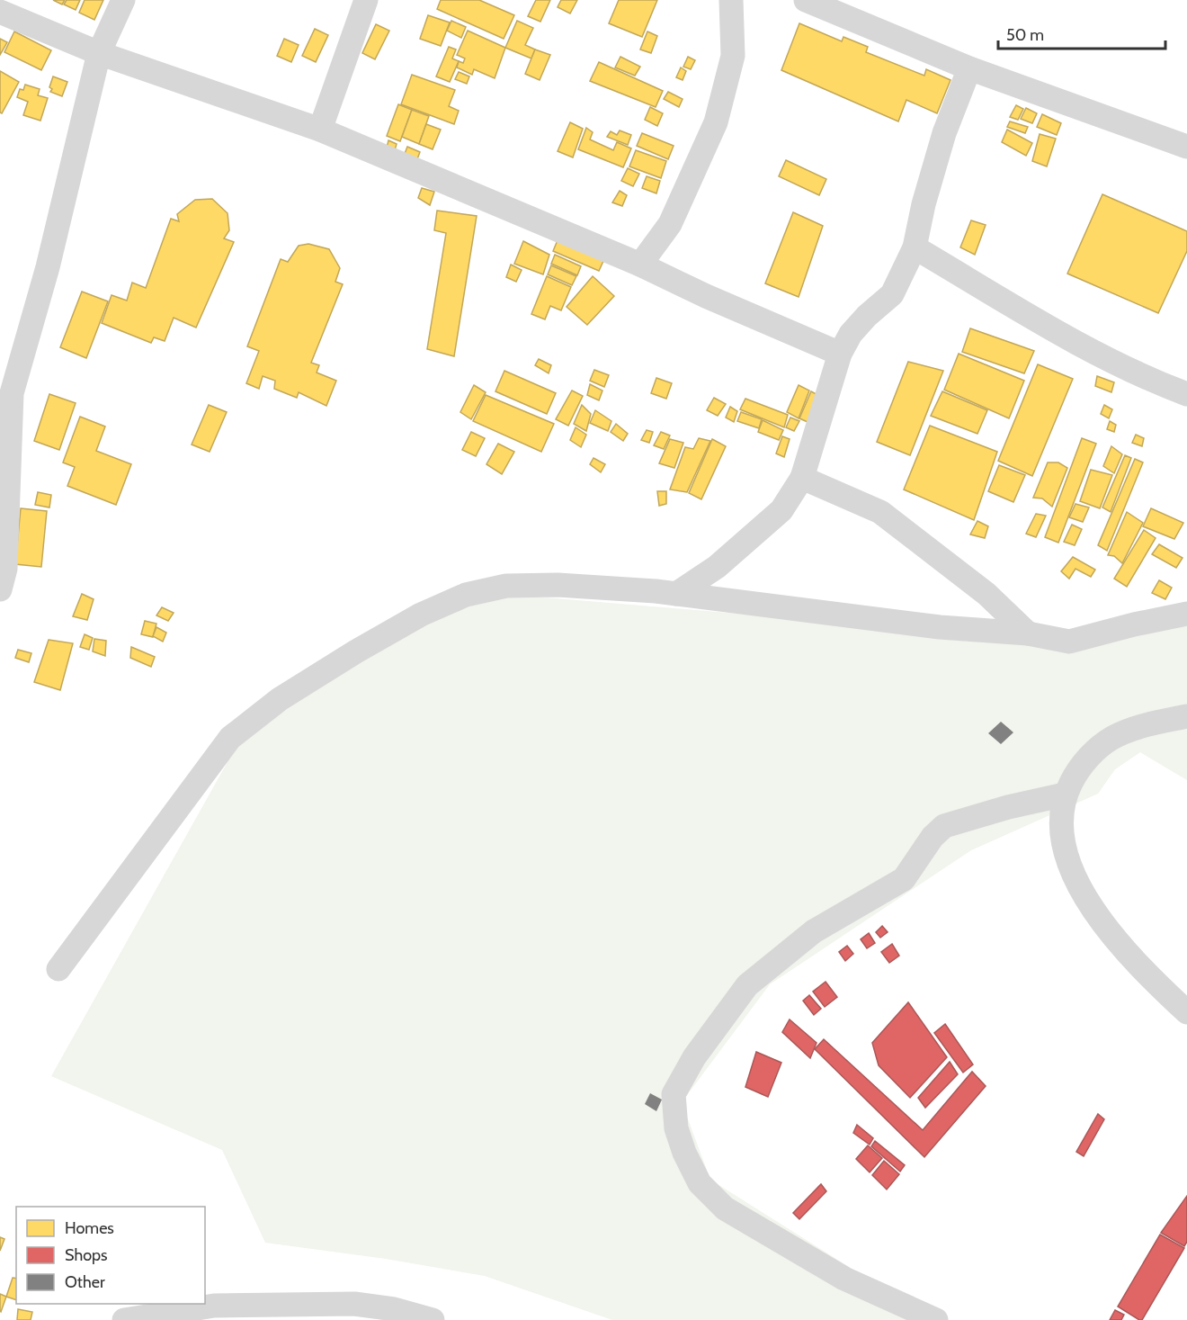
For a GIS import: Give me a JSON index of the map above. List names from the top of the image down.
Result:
{
  "legend": ["Homes", "Shops", "Other"],
  "scale_bar": "50 m"
}
